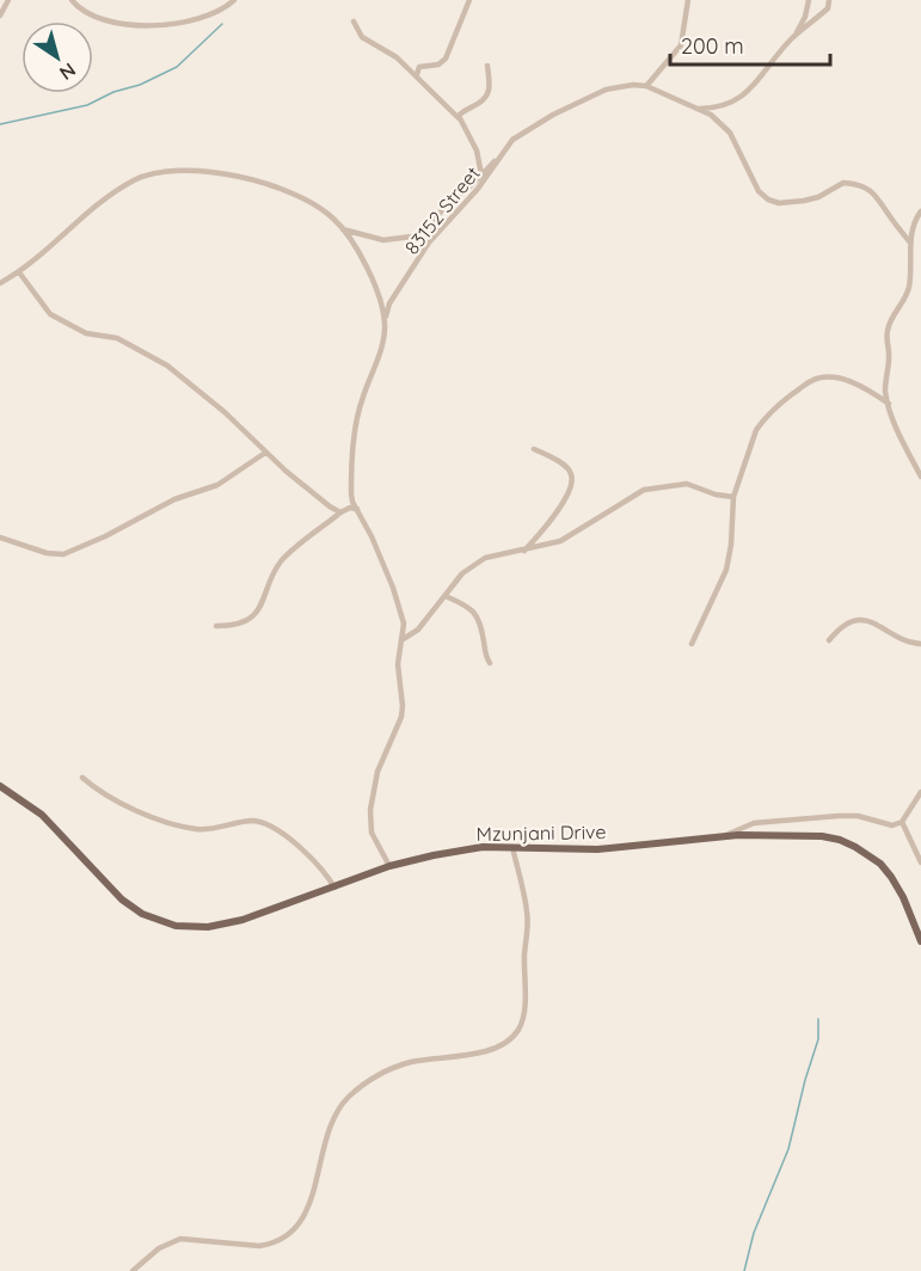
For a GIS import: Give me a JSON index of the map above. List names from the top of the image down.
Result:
{
  "streets": {
    "main road": ["Mzunjani Drive"],
    "street": ["83152 Street"]
  },
  "scale_bar": "200 m",
  "north": "bottom right"
}
